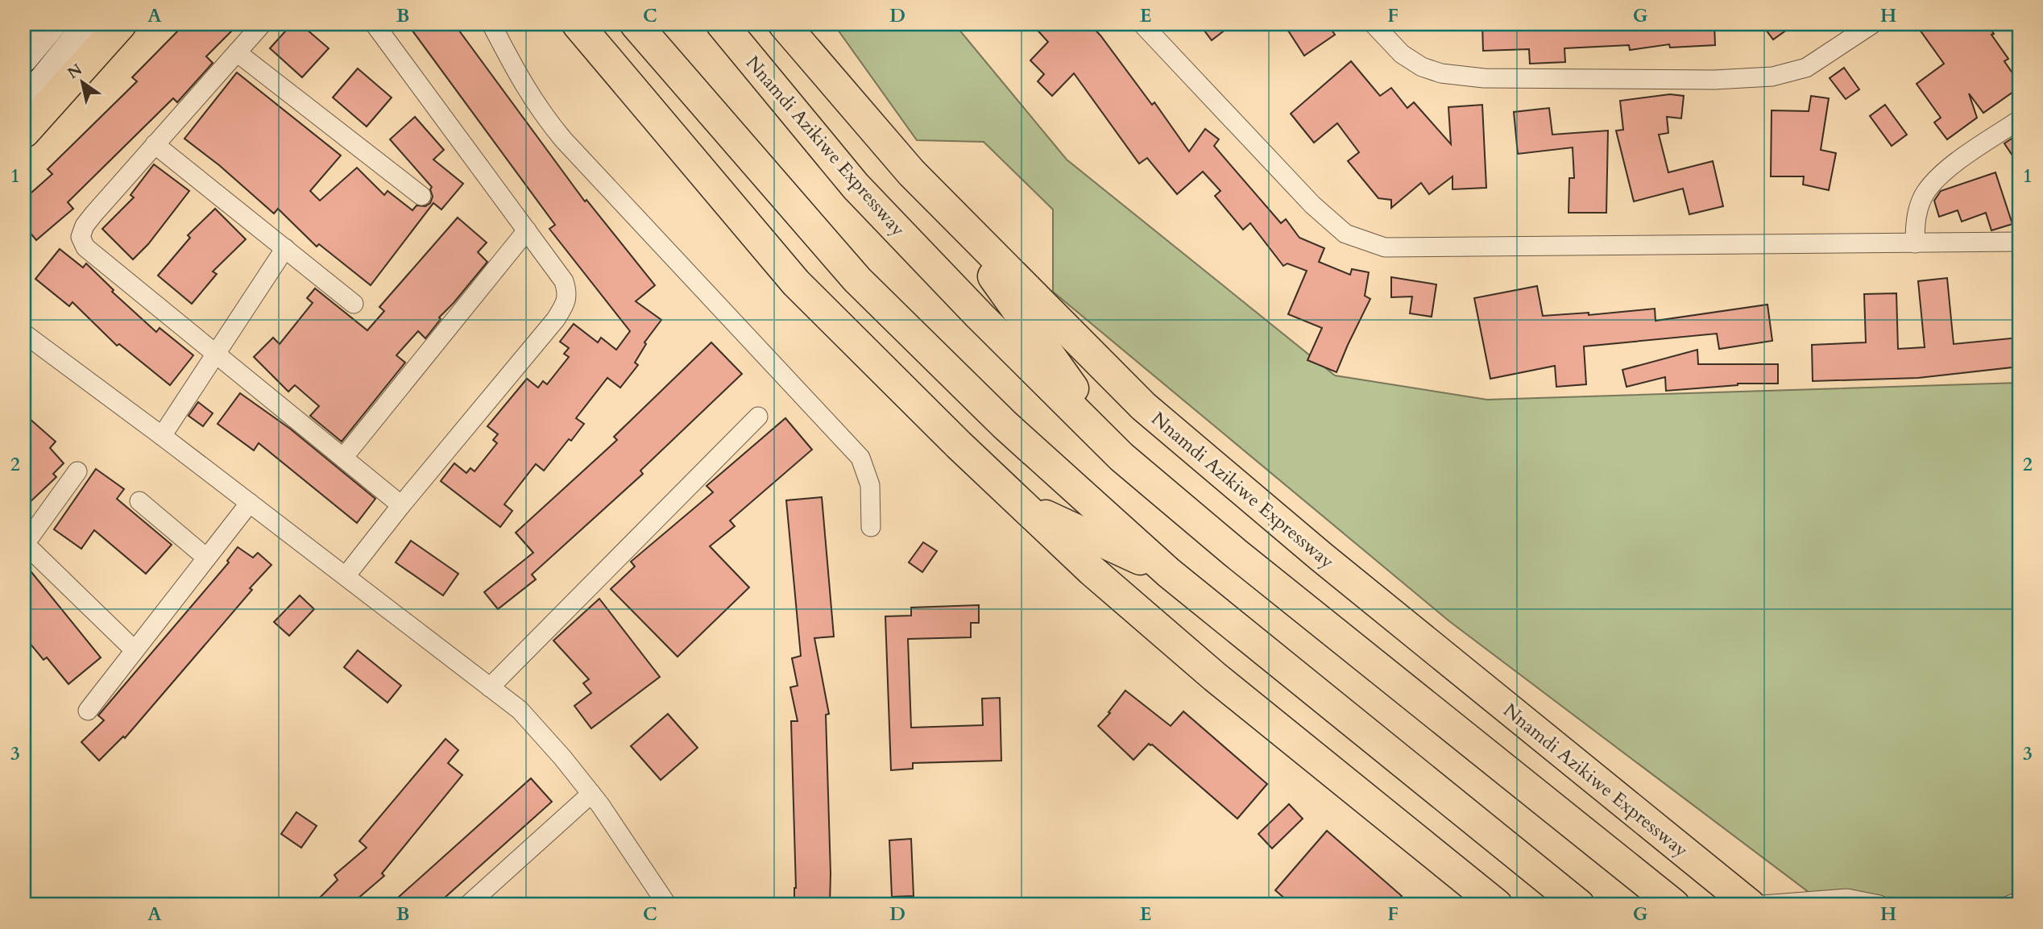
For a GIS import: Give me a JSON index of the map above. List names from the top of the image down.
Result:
{
  "streets": {
    "highway": ["Nnamdi Azikiwe Expressway"]
  },
  "north": "top left",
  "grid": {
    "columns": [
      "A",
      "B",
      "C",
      "D",
      "E",
      "F",
      "G",
      "H"
    ],
    "rows": ["1", "2", "3"]
  }
}
